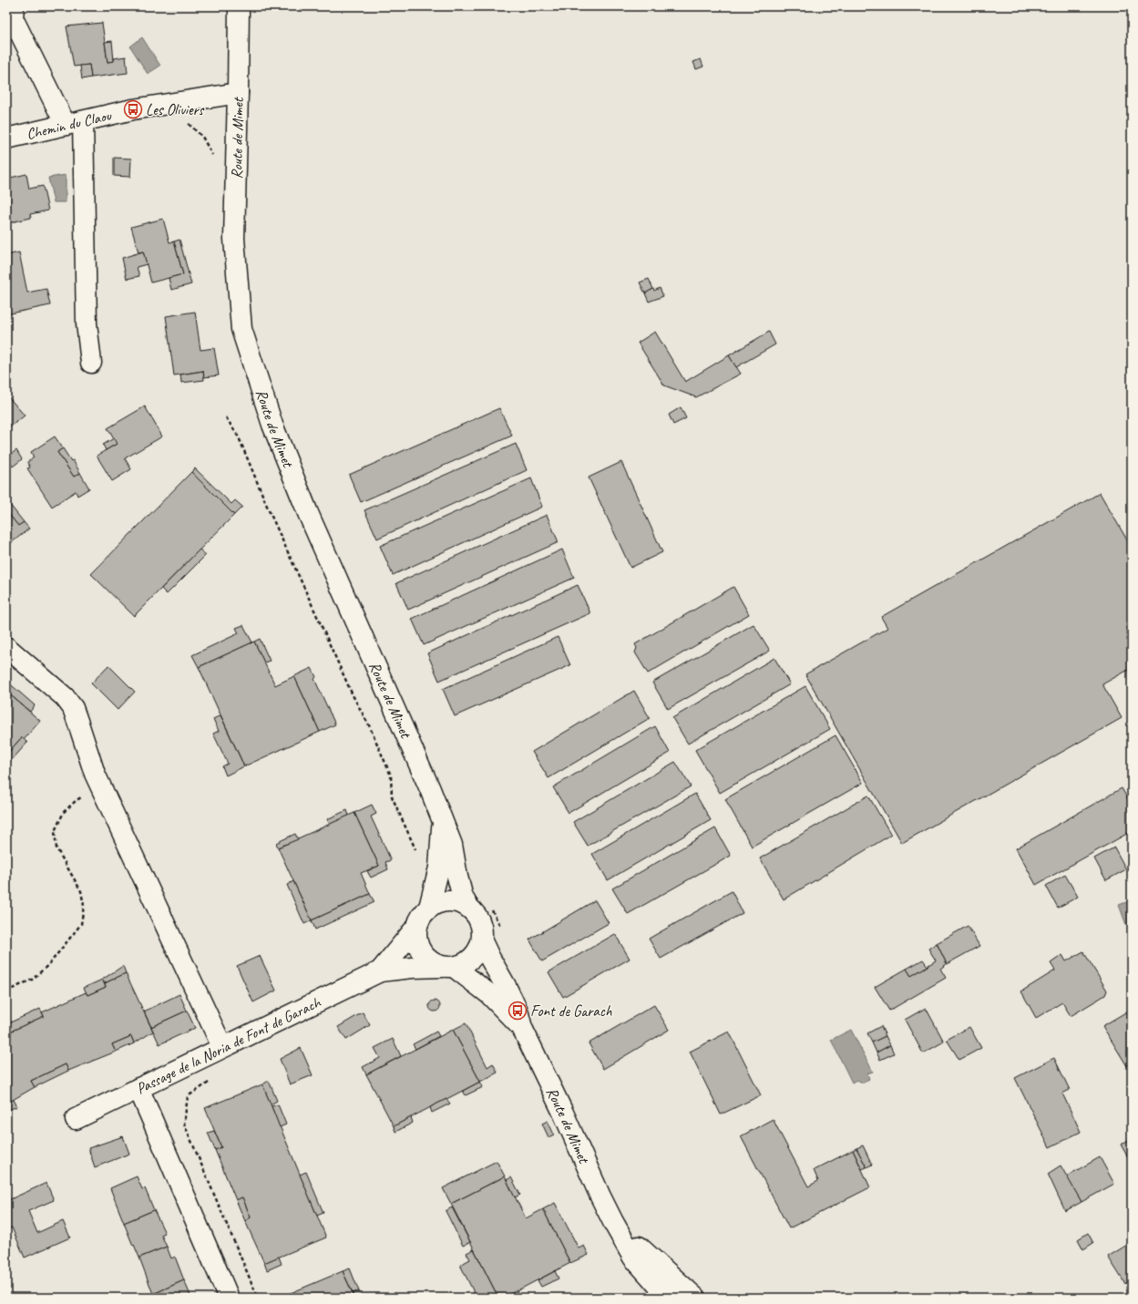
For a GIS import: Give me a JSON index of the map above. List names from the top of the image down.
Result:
{
  "streets": {
    "street": ["Chemin du Claou", "Route de Mimet", "Passage de la Noria de Font de Garach"]
  },
  "crossings": [
    ["Chemin du Claou", "Route de Mimet"],
    ["Route de Mimet", "Passage de la Noria de Font de Garach"]
  ],
  "places": {
    "bus stop": ["Les Oliviers", "Font de Garach"]
  }
}
